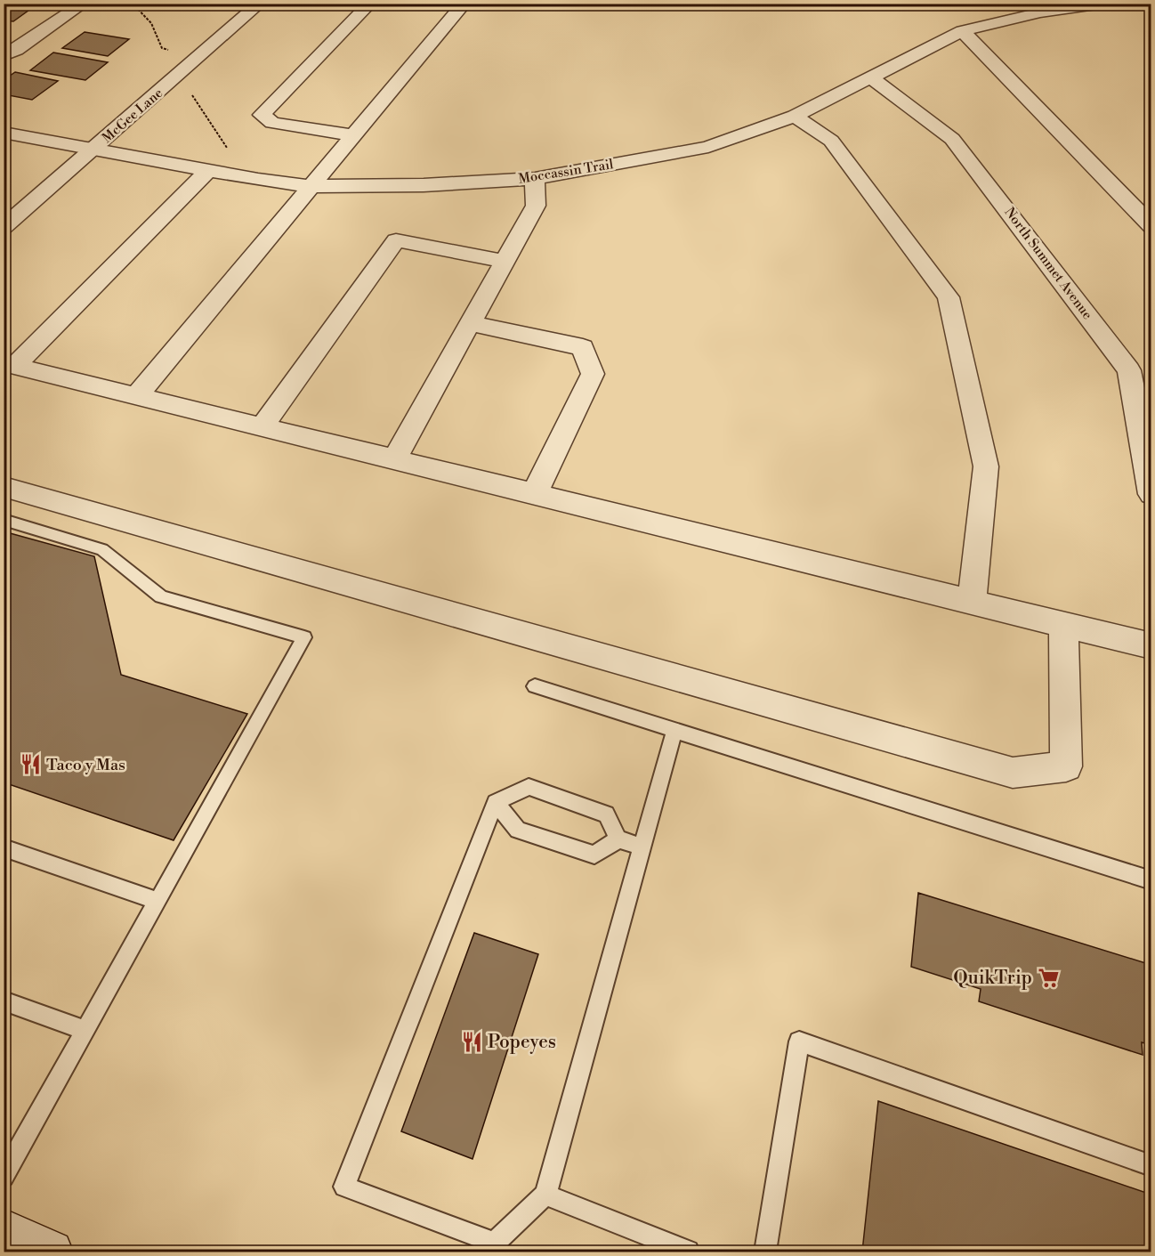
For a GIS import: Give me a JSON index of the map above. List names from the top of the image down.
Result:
{
  "streets": {
    "street": ["McGee Lane", "Moccassin Trail", "North Summet Avenue"]
  },
  "crossings": [
    ["McGee Lane", "Moccassin Trail"],
    ["Moccassin Trail", "North Summet Avenue"]
  ],
  "places": {
    "restaurant": ["Taco y Mas", "Popeyes"],
    "supermarket": ["QuikTrip"]
  }
}
